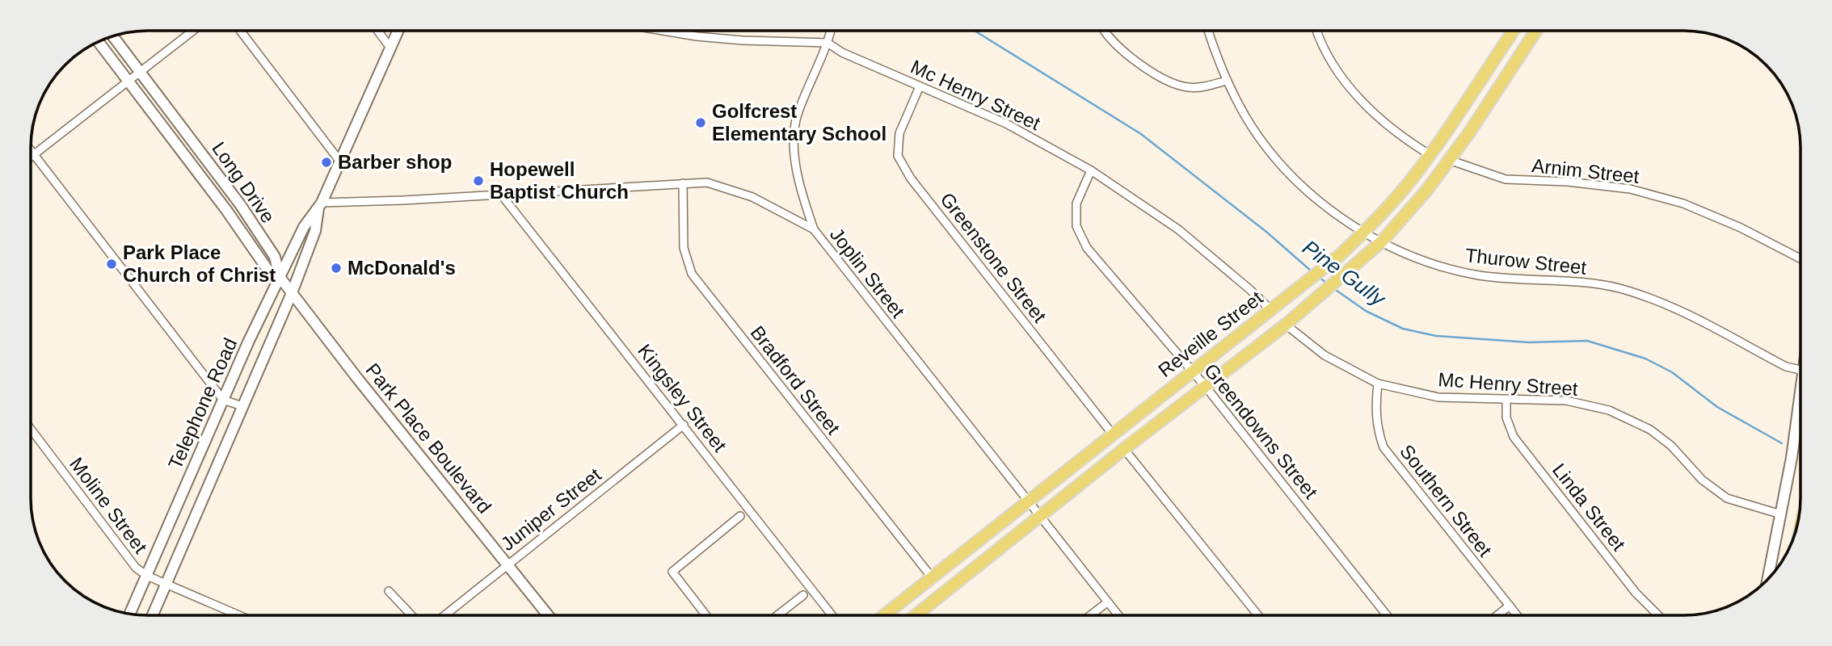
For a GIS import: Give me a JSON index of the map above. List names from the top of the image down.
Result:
{
  "streets": {
    "main road": [
      "Long Drive",
      "Reveille Street",
      "Telephone Road",
      "Park Place Boulevard"
    ],
    "street": [
      "Mc Henry Street",
      "Arnim Street",
      "Greenstone Street",
      "Thurow Street",
      "Joplin Street",
      "Bradford Street",
      "Kingsley Street",
      "Greendowns Street",
      "Southern Street",
      "Moline Street",
      "Linda Street",
      "Juniper Street"
    ]
  },
  "crossings": [
    ["Mc Henry Street", "Greenstone Street"],
    ["Mc Henry Street", "Reveille Street"],
    ["Mc Henry Street", "Greendowns Street"],
    ["Mc Henry Street", "Southern Street"],
    ["Mc Henry Street", "Linda Street"],
    ["Arnim Street", "Reveille Street"],
    ["Long Drive", "Telephone Road"],
    ["Long Drive", "Park Place Boulevard"],
    ["Greenstone Street", "Reveille Street"],
    ["Thurow Street", "Reveille Street"],
    ["Joplin Street", "Reveille Street"],
    ["Joplin Street", "Bradford Street"],
    ["Joplin Street", "Kingsley Street"],
    ["Joplin Street", "Telephone Road"],
    ["Reveille Street", "Bradford Street"],
    ["Reveille Street", "Greendowns Street"],
    ["Kingsley Street", "Juniper Street"],
    ["Telephone Road", "Park Place Boulevard"],
    ["Telephone Road", "Moline Street"],
    ["Park Place Boulevard", "Juniper Street"]
  ],
  "water": ["Pine Gully"],
  "places": [
    "Golfcrest Elementary School",
    "Barber shop",
    "Hopewell Baptist Church",
    "Park Place Church of Christ",
    "McDonald's"
  ]
}
